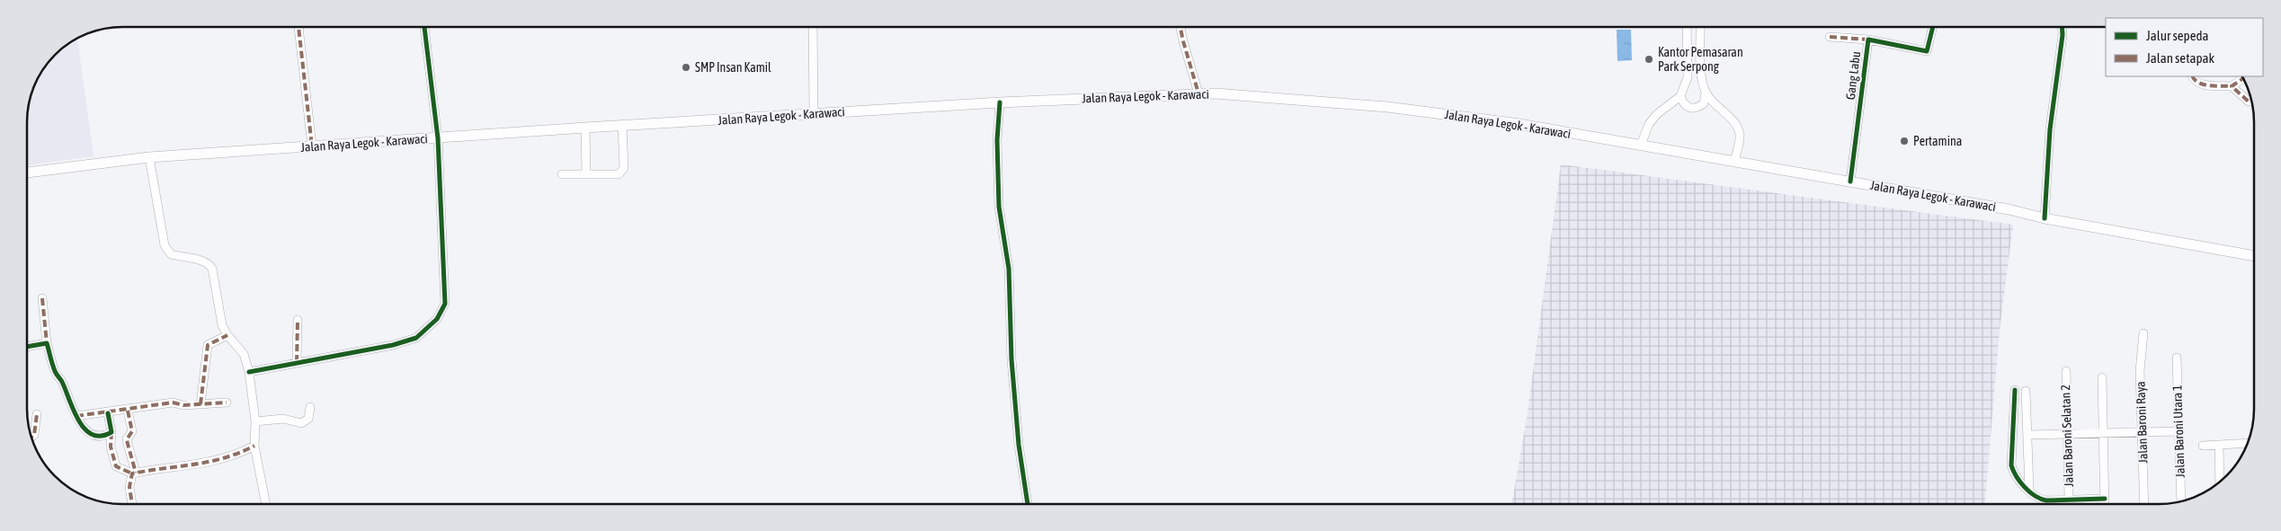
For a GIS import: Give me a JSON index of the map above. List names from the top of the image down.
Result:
{
  "streets": {
    "main road": ["Jalan Raya Legok - Karawaci"],
    "street": [
      "Gang Labu",
      "Jalan Baroni Raya",
      "Jalan Baroni Utara 1",
      "Jalan Baroni Selatan 2"
    ]
  },
  "crossings": [
    ["Gang Labu", "Jalan Raya Legok - Karawaci"]
  ],
  "places": ["Kantor Pemasaran Park Serpong", "SMP Insan Kamil", "Pertamina"],
  "legend": ["Jalur sepeda", "Jalan setapak"]
}
